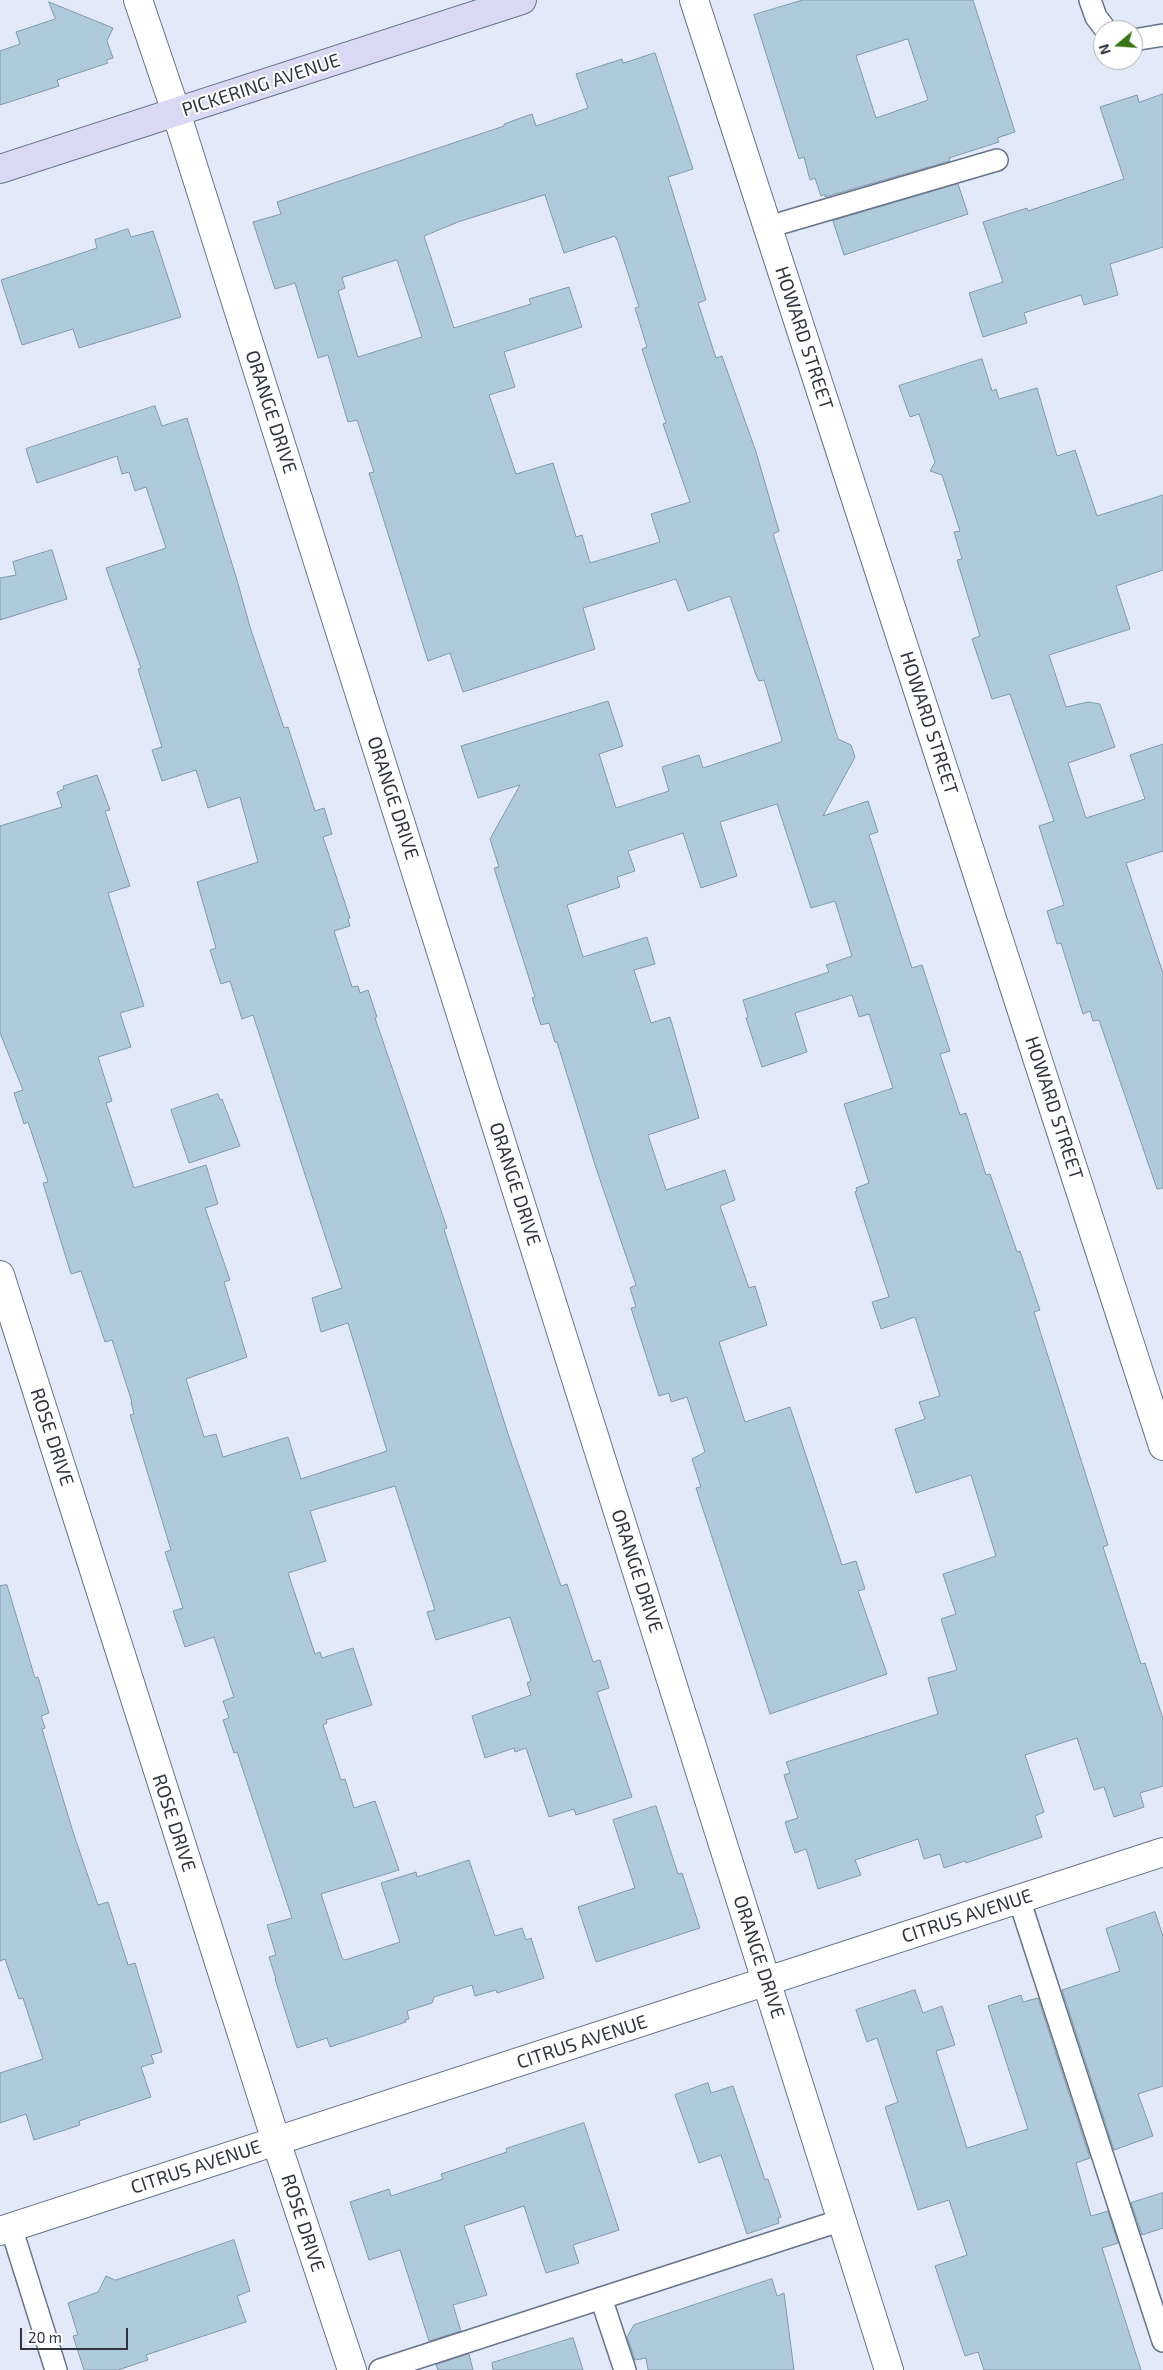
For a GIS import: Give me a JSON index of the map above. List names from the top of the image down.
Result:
{
  "streets": {
    "street": [
      "PICKERING AVENUE",
      "HOWARD STREET",
      "ORANGE DRIVE",
      "ROSE DRIVE",
      "CITRUS AVENUE"
    ]
  },
  "crossings": [
    ["PICKERING AVENUE", "ORANGE DRIVE"],
    ["ORANGE DRIVE", "CITRUS AVENUE"],
    ["ROSE DRIVE", "CITRUS AVENUE"]
  ],
  "scale_bar": "20 m",
  "north": "left"
}
